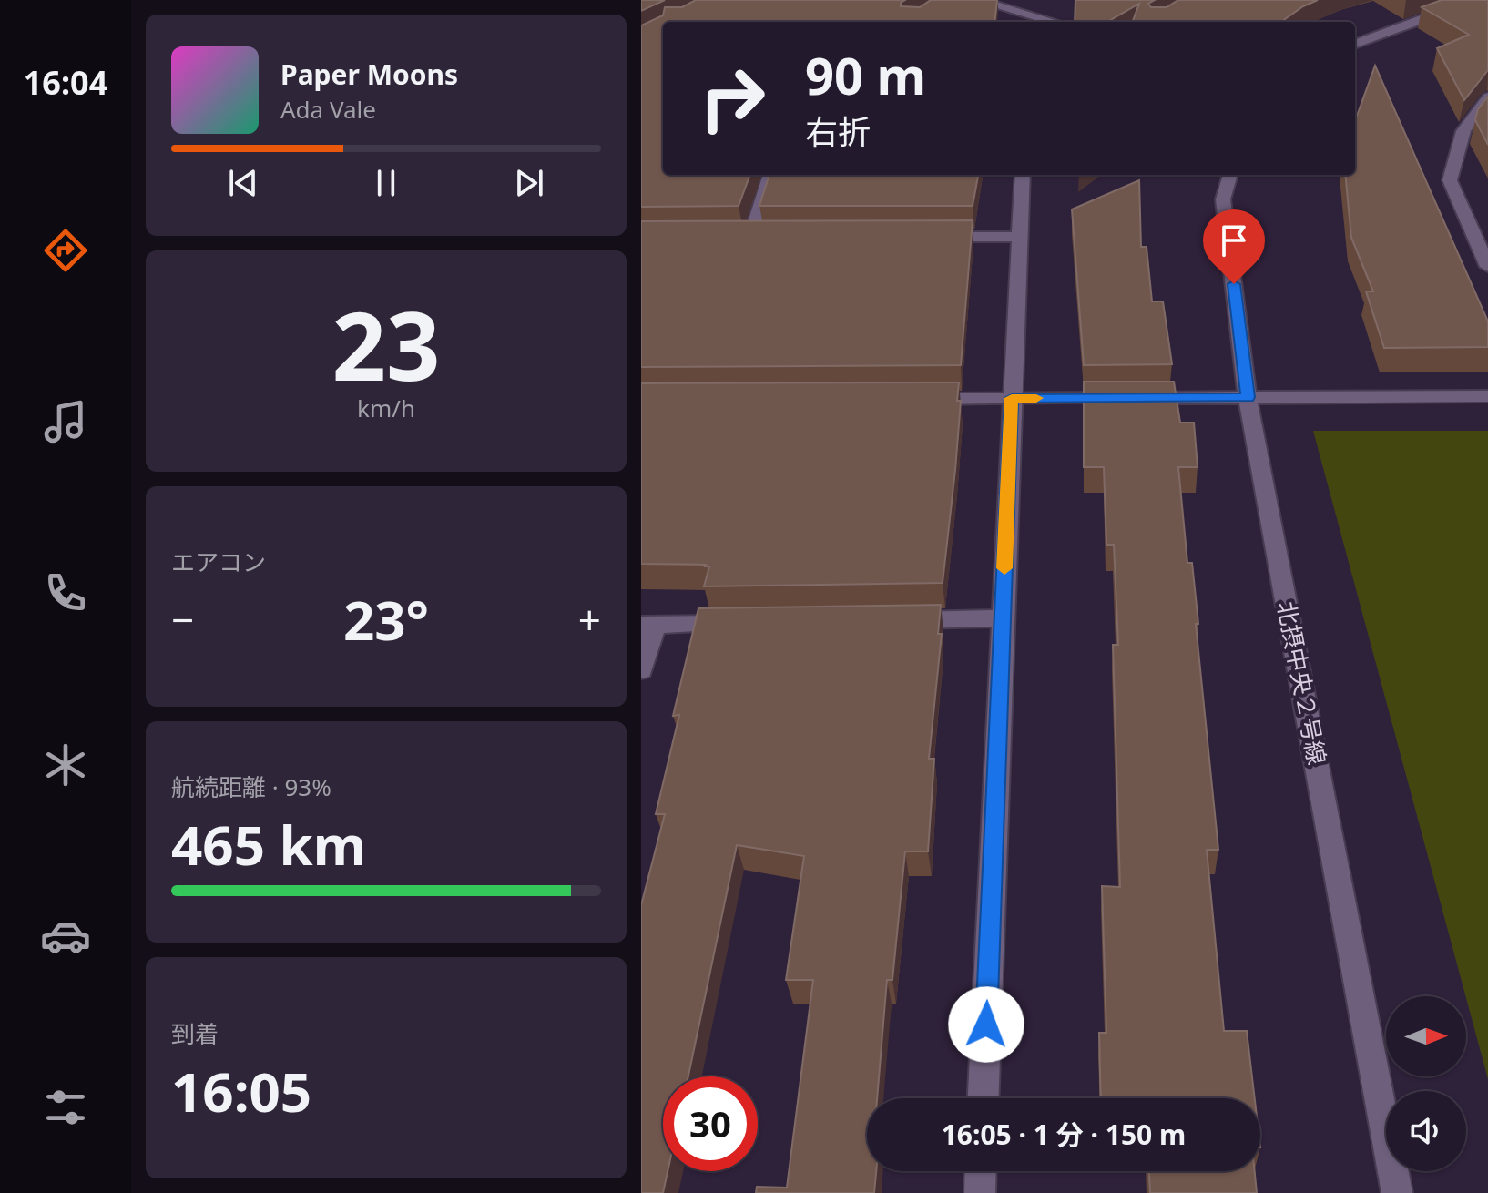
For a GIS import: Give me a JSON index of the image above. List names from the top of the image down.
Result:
{
  "streets": {
    "street": ["北摂中央２号線"]
  },
  "north": "right",
  "page": {
    "tabs": "16:04",
    "turn": ["90 m", "右折"],
    "song": ["Paper Moons", "Ada Vale"],
    "tile": [
      ["23", "km/h"],
      "エアコン",
      ["航続距離 · 93%", "465 km"],
      ["到着", "16:05"]
    ],
    "heat": ["−", "23°", "+"],
    "limit": "30",
    "trip": "16:05 · 1 分 · 150 m"
  }
}
